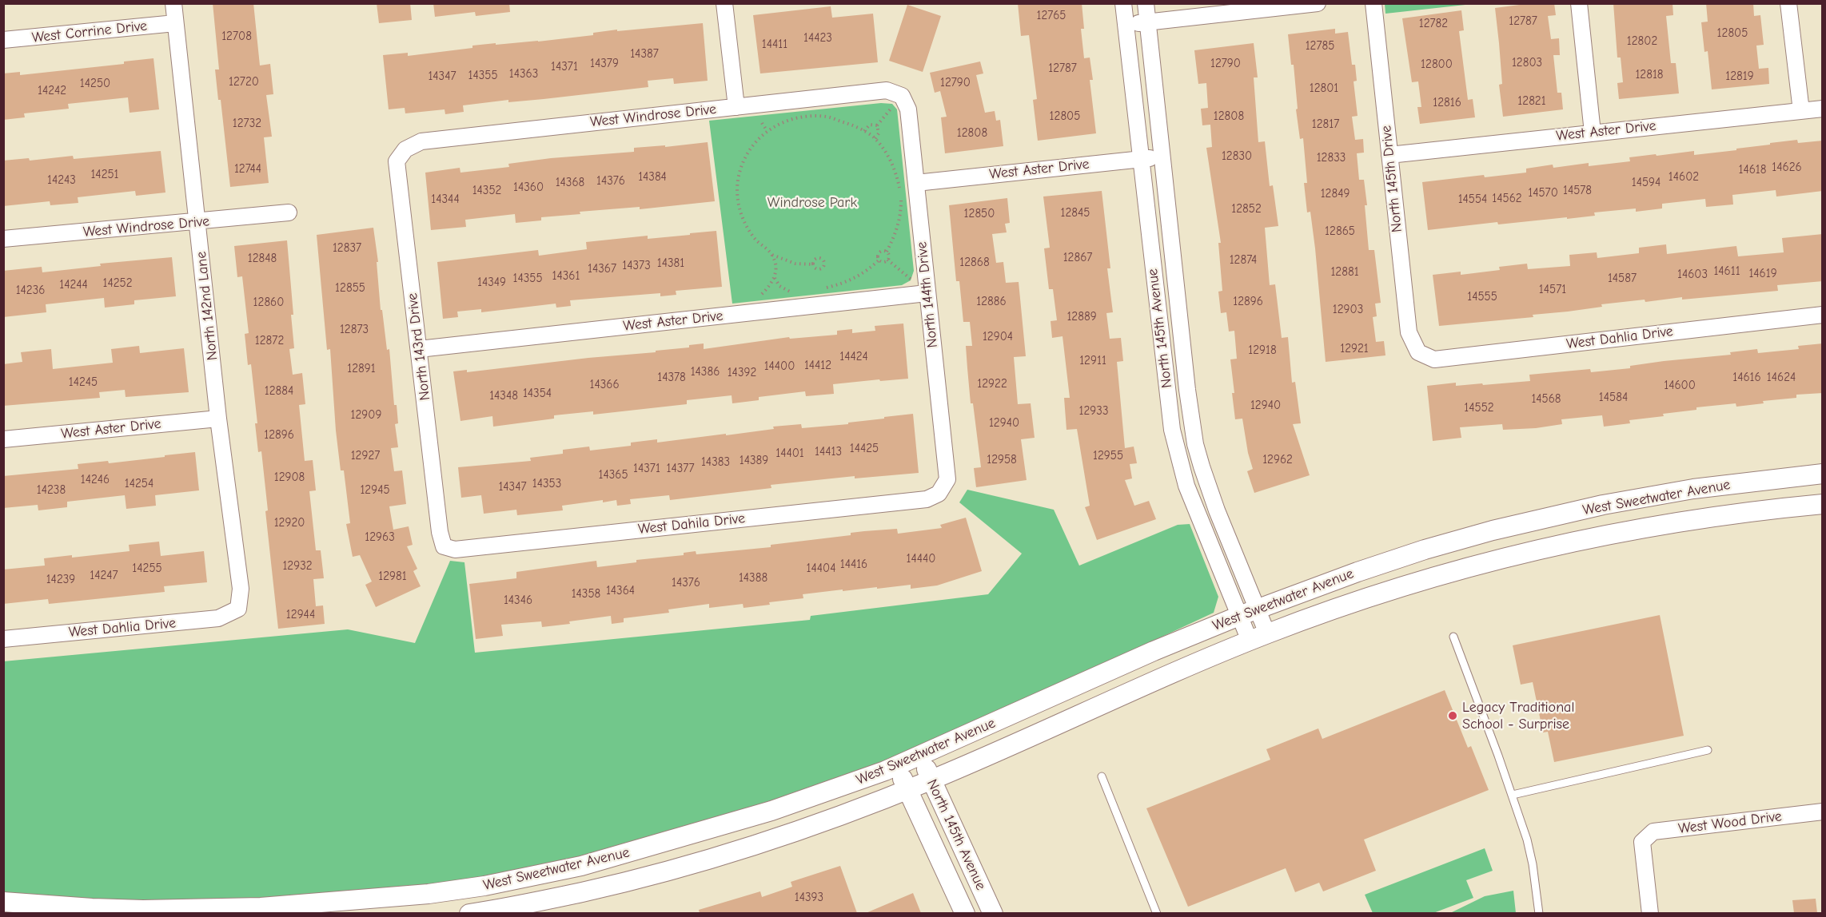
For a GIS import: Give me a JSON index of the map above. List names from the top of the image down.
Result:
{
  "streets": {
    "street": [
      "West Corrine Drive",
      "West Windrose Drive",
      "West Aster Drive",
      "North 145th Drive",
      "North 144th Drive",
      "North 142nd Lane",
      "North 145th Avenue",
      "West Dahlia Drive",
      "North 143rd Drive",
      "West Sweetwater Avenue",
      "West Dahila Drive",
      "West Wood Drive"
    ]
  },
  "crossings": [
    ["West Corrine Drive", "North 142nd Lane"],
    ["West Windrose Drive", "North 144th Drive"],
    ["West Windrose Drive", "North 142nd Lane"],
    ["West Windrose Drive", "North 143rd Drive"],
    ["West Aster Drive", "North 145th Drive"],
    ["West Aster Drive", "North 144th Drive"],
    ["West Aster Drive", "North 142nd Lane"],
    ["West Aster Drive", "North 145th Avenue"],
    ["West Aster Drive", "North 143rd Drive"],
    ["North 145th Drive", "West Dahlia Drive"],
    ["North 144th Drive", "West Dahila Drive"],
    ["North 142nd Lane", "West Dahlia Drive"],
    ["North 145th Avenue", "West Sweetwater Avenue"],
    ["North 143rd Drive", "West Dahila Drive"]
  ],
  "parks": ["Windrose Park"],
  "places": ["Legacy Traditional School - Surprise"],
  "house_numbers": [
    "12765",
    "12787",
    "12782",
    "12805",
    "12708",
    "14423",
    "12802",
    "14411",
    "12785",
    "14387",
    "12803",
    "14379",
    "12790",
    "12800",
    "14371",
    "12787",
    "14363",
    "12818",
    "14355",
    "14347",
    "12819",
    "12720",
    "12790",
    "14250",
    "12801",
    "14242",
    "12821",
    "12816",
    "12805",
    "12808",
    "12732",
    "12817",
    "12808",
    "12830",
    "12833",
    "14626",
    "12744",
    "14618",
    "14251",
    "14384",
    "14602",
    "14243",
    "14376",
    "14368",
    "14594",
    "14360",
    "14352",
    "14578",
    "14570",
    "12849",
    "14562",
    "14344",
    "14554",
    "12852",
    "12845",
    "12850",
    "12865",
    "12837",
    "12867",
    "12848",
    "12874",
    "12868",
    "14381",
    "14373",
    "14367",
    "14611",
    "12881",
    "14619",
    "14603",
    "14361",
    "14355",
    "14587",
    "14349",
    "14252",
    "14244",
    "12855",
    "14571",
    "14236",
    "14555",
    "12886",
    "12896",
    "12860",
    "12903",
    "12889",
    "12873",
    "12904",
    "12872",
    "12921",
    "12918",
    "14424",
    "12911",
    "14412",
    "14400",
    "12891",
    "14386",
    "14392",
    "14378",
    "14616",
    "14624",
    "14245",
    "12922",
    "14366",
    "14600",
    "12884",
    "14354",
    "14348",
    "14584",
    "14568",
    "12940",
    "14552",
    "12933",
    "12909",
    "12940",
    "12896",
    "14425",
    "14413",
    "14401",
    "12927",
    "12955",
    "12958",
    "12962",
    "14389",
    "14383",
    "14371",
    "14377",
    "14365",
    "12908",
    "14246",
    "14254",
    "14353",
    "14347",
    "14238",
    "12945",
    "12920",
    "12963",
    "14440",
    "14416",
    "12932",
    "14255",
    "14404",
    "14247",
    "12981",
    "14388",
    "14239",
    "14376",
    "14364",
    "14358",
    "14346",
    "12944",
    "14393"
  ]
}
